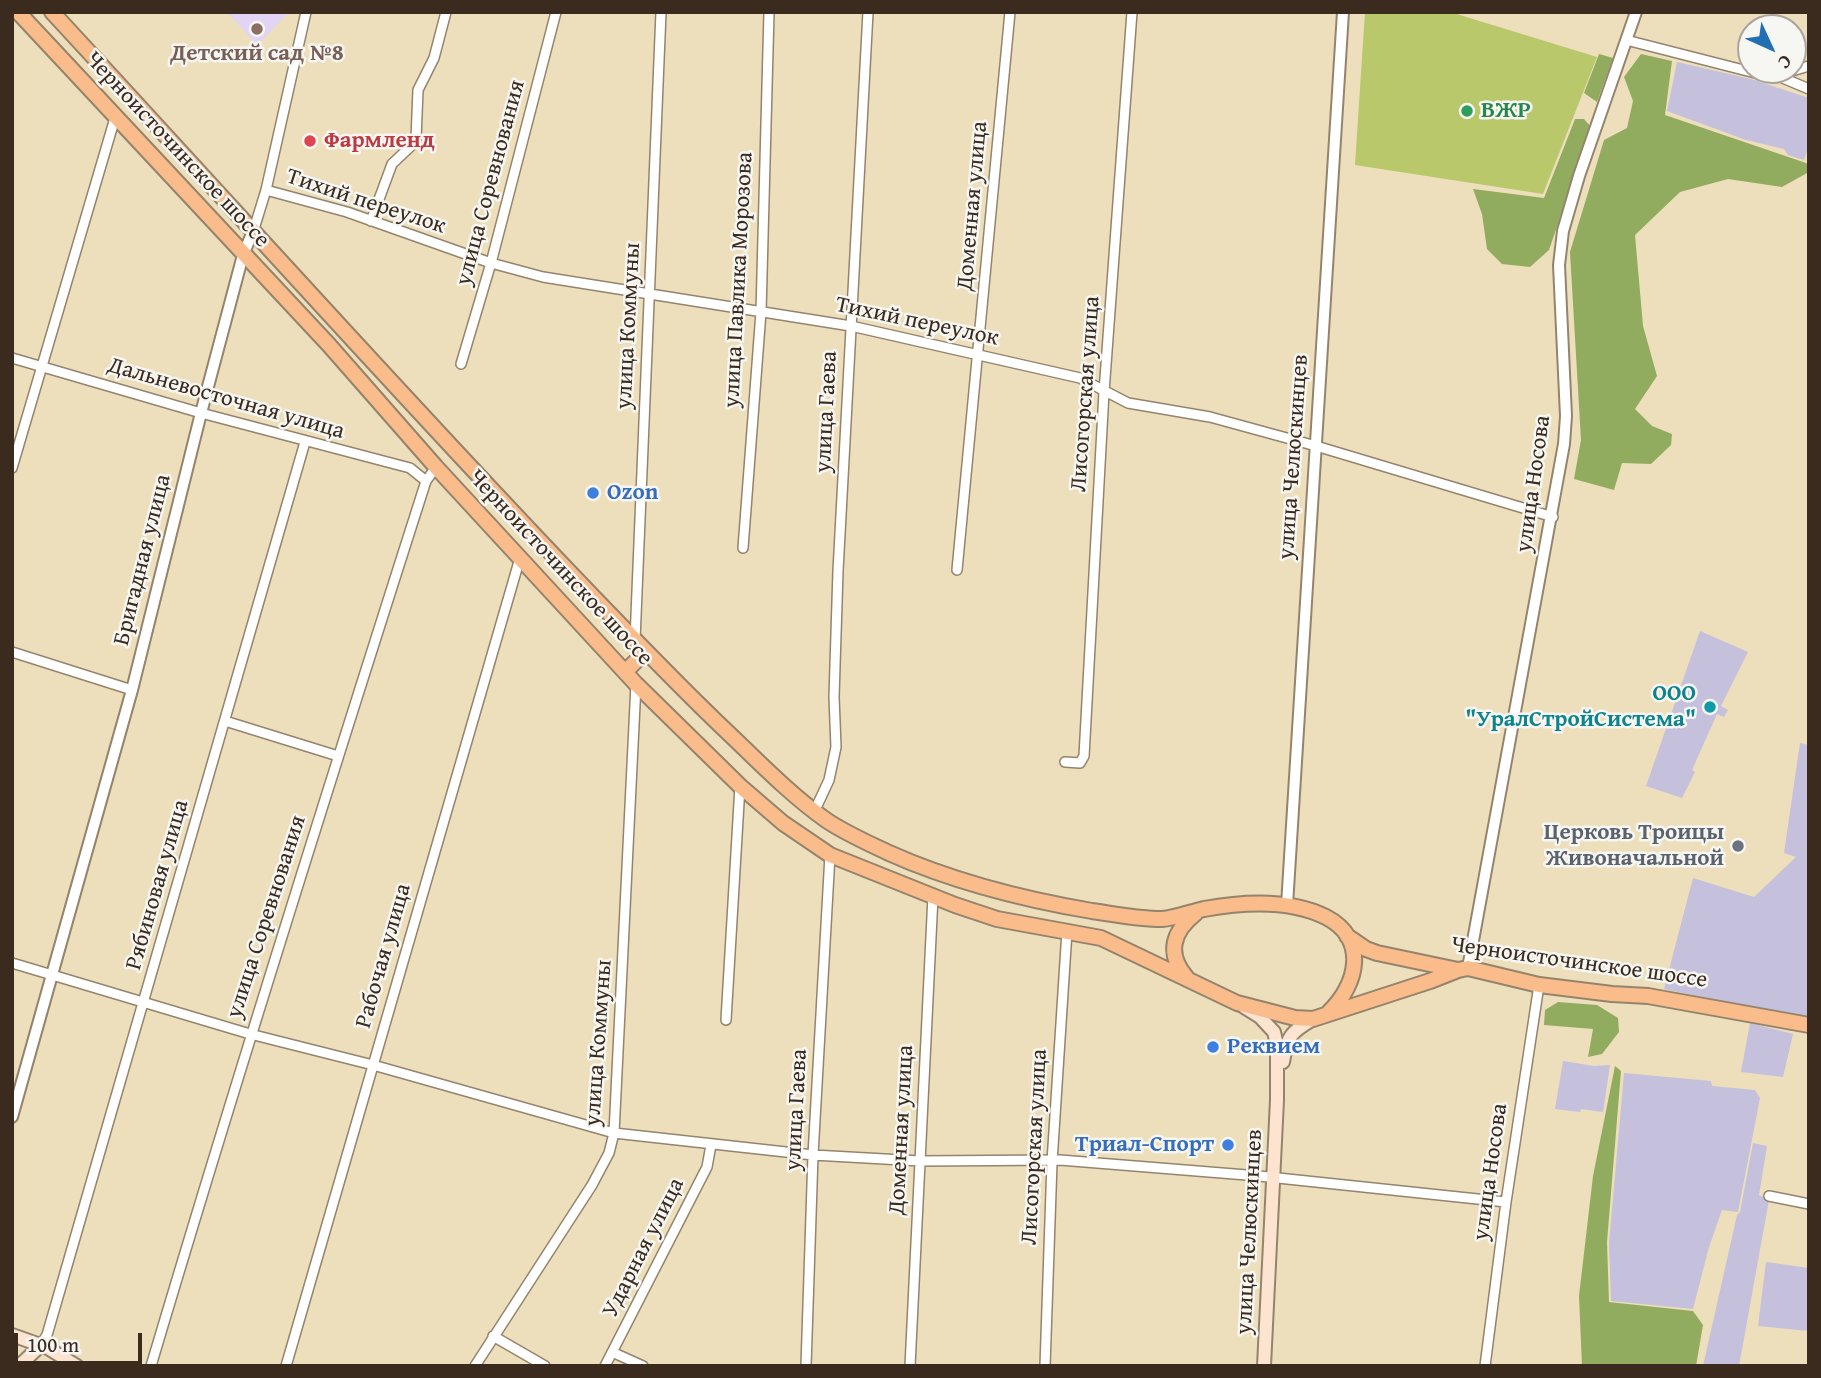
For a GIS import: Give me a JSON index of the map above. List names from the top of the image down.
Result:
{
  "streets": {
    "main road": ["Черноисточинское шоссе", "улица Челюскинцев"],
    "street": [
      "улица Соревнования",
      "Тихий переулок",
      "Доменная улица",
      "улица Павлика Морозова",
      "улица Коммуны",
      "Лисогорская улица",
      "Дальневосточная улица",
      "улица Гаева",
      "улица Носова",
      "Бригадная улица",
      "Рябиновая улица",
      "Рабочая улица",
      "Ударная улица"
    ]
  },
  "crossings": [
    ["Черноисточинское шоссе", "улица Соревнования"],
    ["Черноисточинское шоссе", "Доменная улица"],
    ["Черноисточинское шоссе", "улица Коммуны"],
    ["Черноисточинское шоссе", "Лисогорская улица"],
    ["Черноисточинское шоссе", "улица Гаева"],
    ["Черноисточинское шоссе", "улица Челюскинцев"],
    ["Черноисточинское шоссе", "улица Носова"],
    ["Черноисточинское шоссе", "Бригадная улица"],
    ["Черноисточинское шоссе", "Рабочая улица"],
    ["улица Соревнования", "Тихий переулок"],
    ["улица Соревнования", "Дальневосточная улица"],
    ["Тихий переулок", "Доменная улица"],
    ["Тихий переулок", "улица Павлика Морозова"],
    ["Тихий переулок", "улица Коммуны"],
    ["Тихий переулок", "Лисогорская улица"],
    ["Тихий переулок", "улица Гаева"],
    ["Тихий переулок", "улица Челюскинцев"],
    ["Тихий переулок", "улица Носова"],
    ["Тихий переулок", "Бригадная улица"],
    ["Дальневосточная улица", "Бригадная улица"],
    ["Дальневосточная улица", "Рябиновая улица"]
  ],
  "places": [
    "Детский сад №8",
    "ВЖР",
    "Фармленд",
    "Ozon",
    "ООО \"УралСтройСистема\"",
    "Церковь Троицы Живоначальной",
    "Реквием",
    "Триал-Спорт"
  ],
  "scale_bar": "100 m",
  "north": "bottom right"
}
